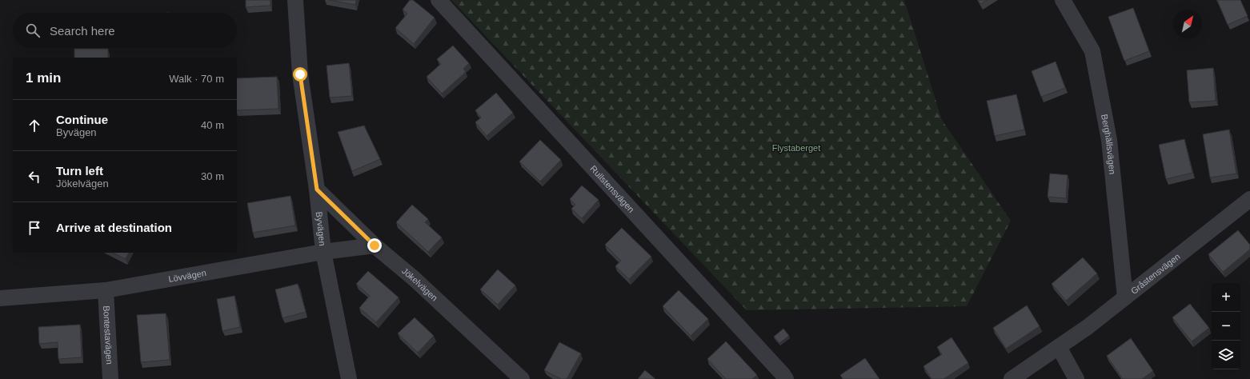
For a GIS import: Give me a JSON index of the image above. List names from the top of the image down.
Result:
{
  "streets": {
    "street": [
      "Berghällsvägen",
      "Rullstensvägen",
      "Byvägen",
      "Gråstensvägen",
      "Lövvägen",
      "Jökelvägen",
      "Bontestavägen"
    ]
  },
  "crossings": [
    ["Berghällsvägen", "Gråstensvägen"],
    ["Byvägen", "Lövvägen"],
    ["Byvägen", "Jökelvägen"],
    ["Lövvägen", "Jökelvägen"],
    ["Lövvägen", "Bontestavägen"]
  ],
  "parks": ["Flystaberget"],
  "north": "top right",
  "page": {
    "search": "Search here",
    "heading": ["1 min", "Walk · 70 m"],
    "list": [
      ["Continue", "Byvägen", "40 m"],
      ["Turn left", "Jökelvägen", "30 m"],
      "Arrive at destination"
    ],
    "map_buttons": ["+", "−"]
  }
}
